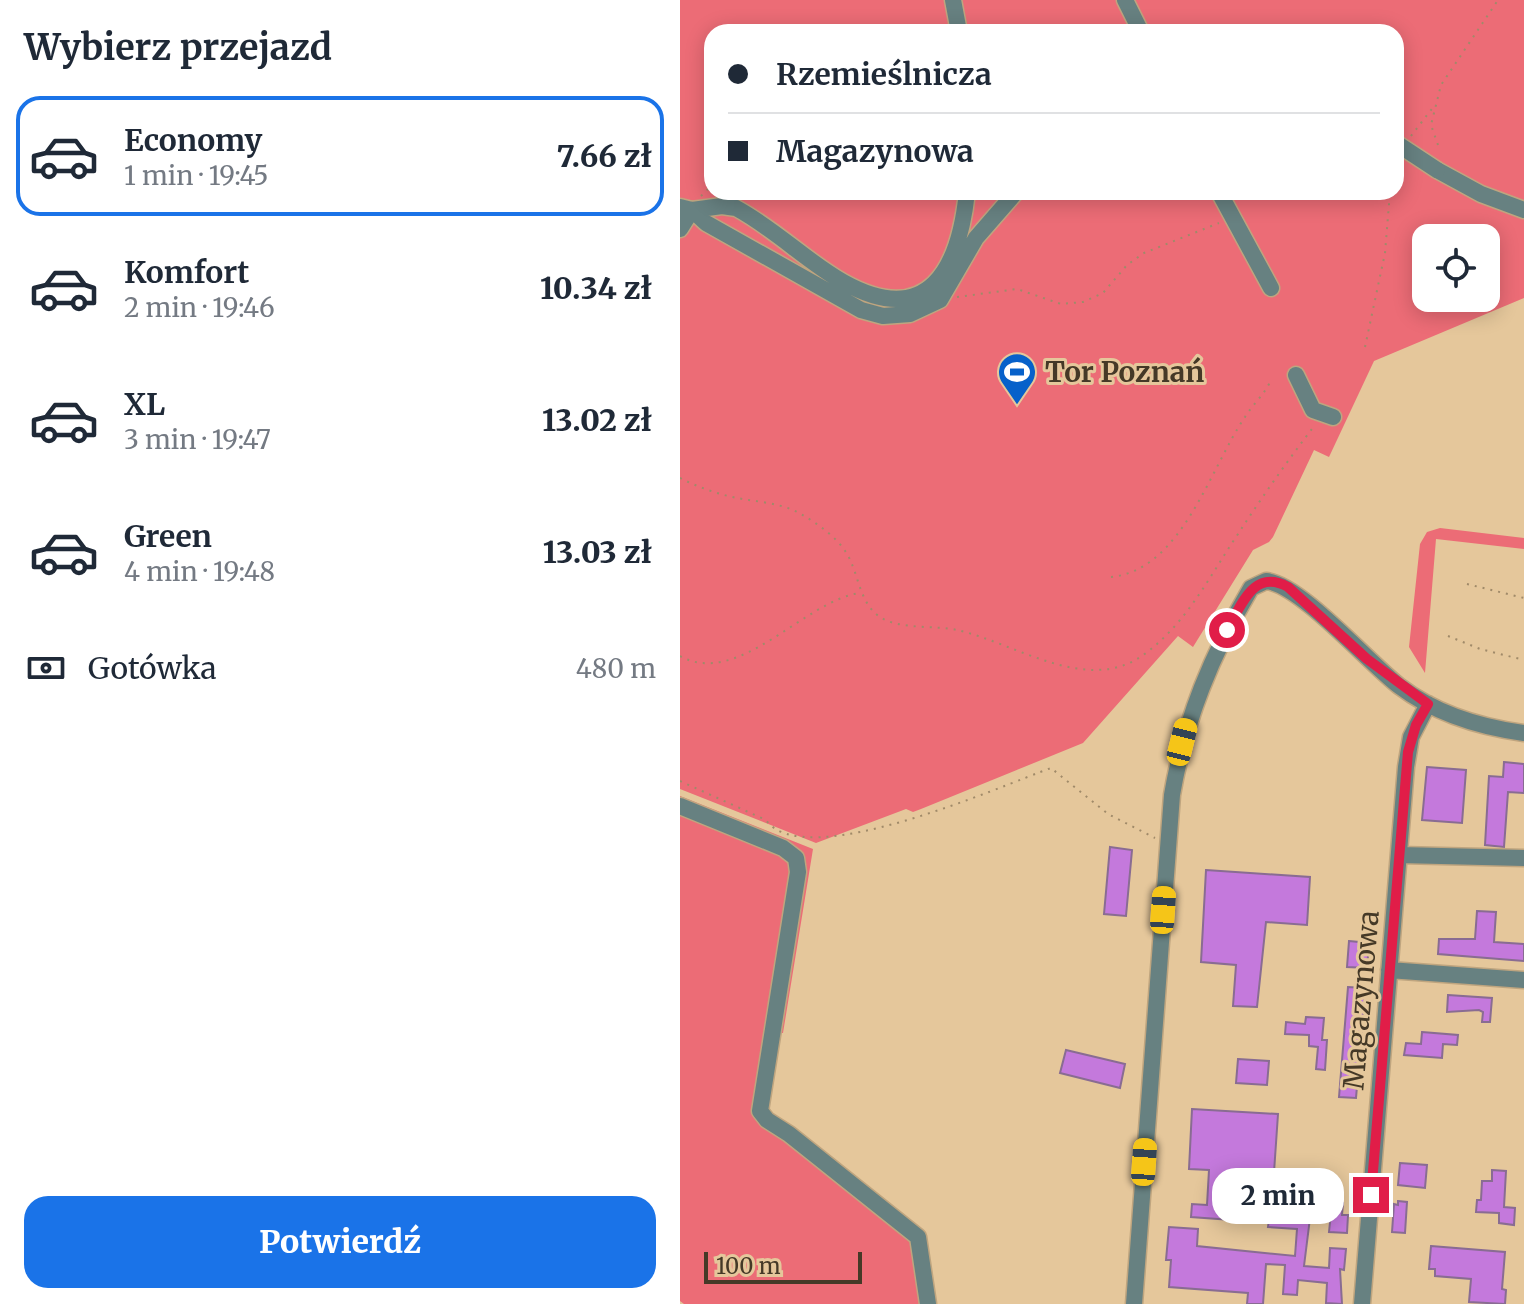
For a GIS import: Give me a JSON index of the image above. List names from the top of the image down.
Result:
{
  "streets": {
    "street": ["Magazynowa"]
  },
  "places": {
    "sports": ["Tor Poznań"]
  },
  "scale_bar": "100 m",
  "page": {
    "heading": "Wybierz przejazd",
    "banner": ["Rzemieślnicza", "Magazynowa"],
    "list": [
      {
        "name": "Economy",
        "note": "1 min · 19:45",
        "value": "7.66 zł"
      },
      {
        "name": "Komfort",
        "note": "2 min · 19:46",
        "value": "10.34 zł"
      },
      {
        "name": "XL",
        "note": "3 min · 19:47",
        "value": "13.02 zł"
      },
      {
        "name": "Green",
        "note": "4 min · 19:48",
        "value": "13.03 zł"
      }
    ],
    "pay": ["Gotówka", "480 m"],
    "bubble": "2 min",
    "buttons": "Potwierdź",
    "scale": "100 m"
  }
}
